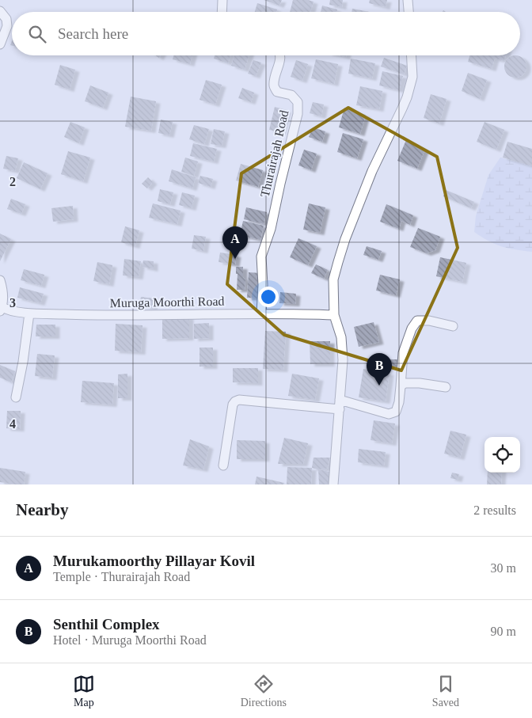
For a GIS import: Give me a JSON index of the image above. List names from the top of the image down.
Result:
{
  "streets": {
    "street": ["Thurairajah Road", "Muruga Moorthi Road"]
  },
  "crossings": [
    ["Thurairajah Road", "Muruga Moorthi Road"]
  ],
  "page": {
    "search": "Search here",
    "pins": ["A", "B"],
    "heading": ["Nearby", "2 results"],
    "list": [
      {
        "mark": "A",
        "name": "Murukamoorthy Pillayar Kovil",
        "note": "Temple · Thurairajah Road",
        "value": "30 m"
      },
      {
        "mark": "B",
        "name": "Senthil Complex",
        "note": "Hotel · Muruga Moorthi Road",
        "value": "90 m"
      }
    ],
    "nav": ["Map", "Directions", "Saved"]
  },
  "grid": {
    "rows": ["2", "3", "4"]
  }
}
